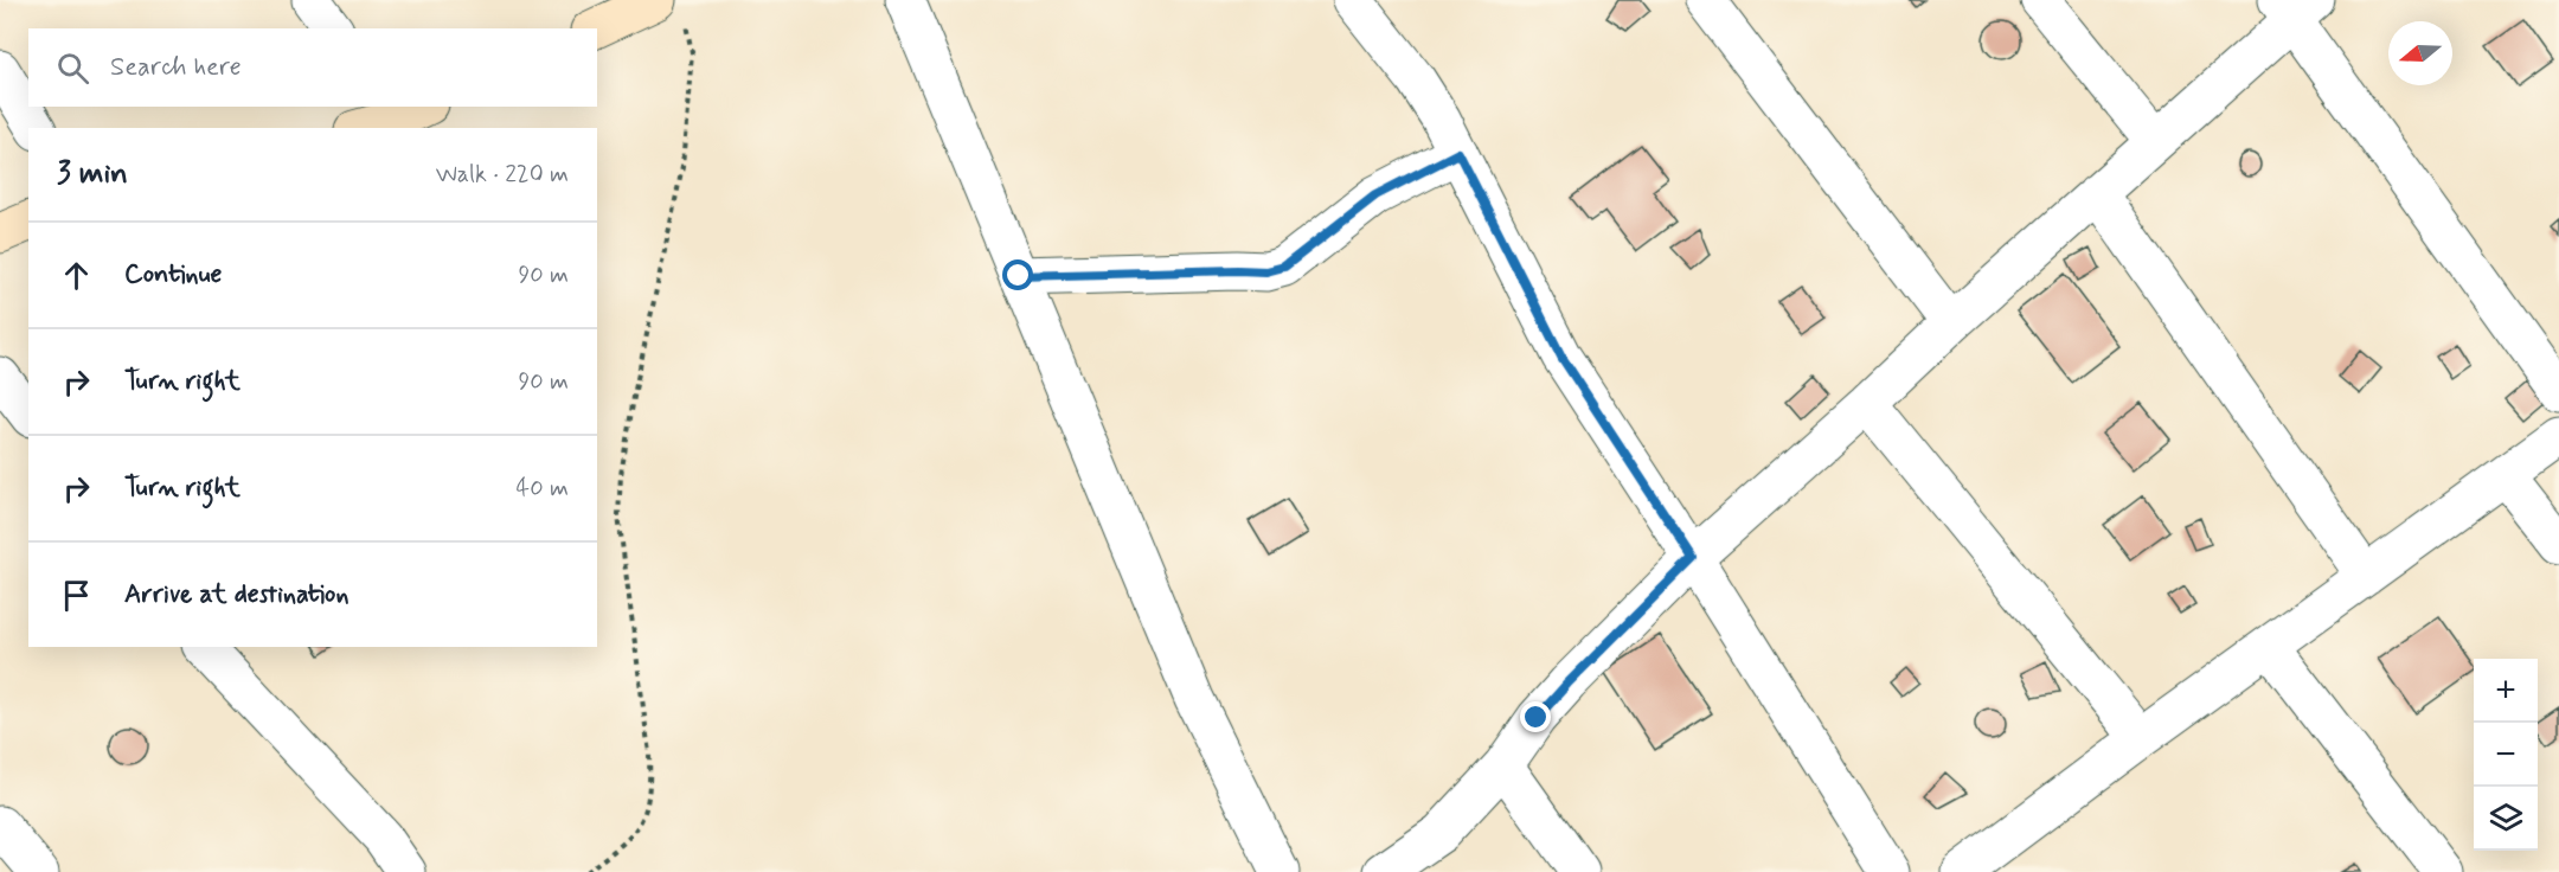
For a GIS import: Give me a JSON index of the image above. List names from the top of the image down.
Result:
{
  "north": "left",
  "page": {
    "search": "Search here",
    "heading": ["3 min", "Walk · 220 m"],
    "list": [
      ["Continue", "90 m"],
      ["Turn right", "90 m"],
      ["Turn right", "40 m"],
      "Arrive at destination"
    ],
    "map_buttons": ["+", "−"]
  }
}
